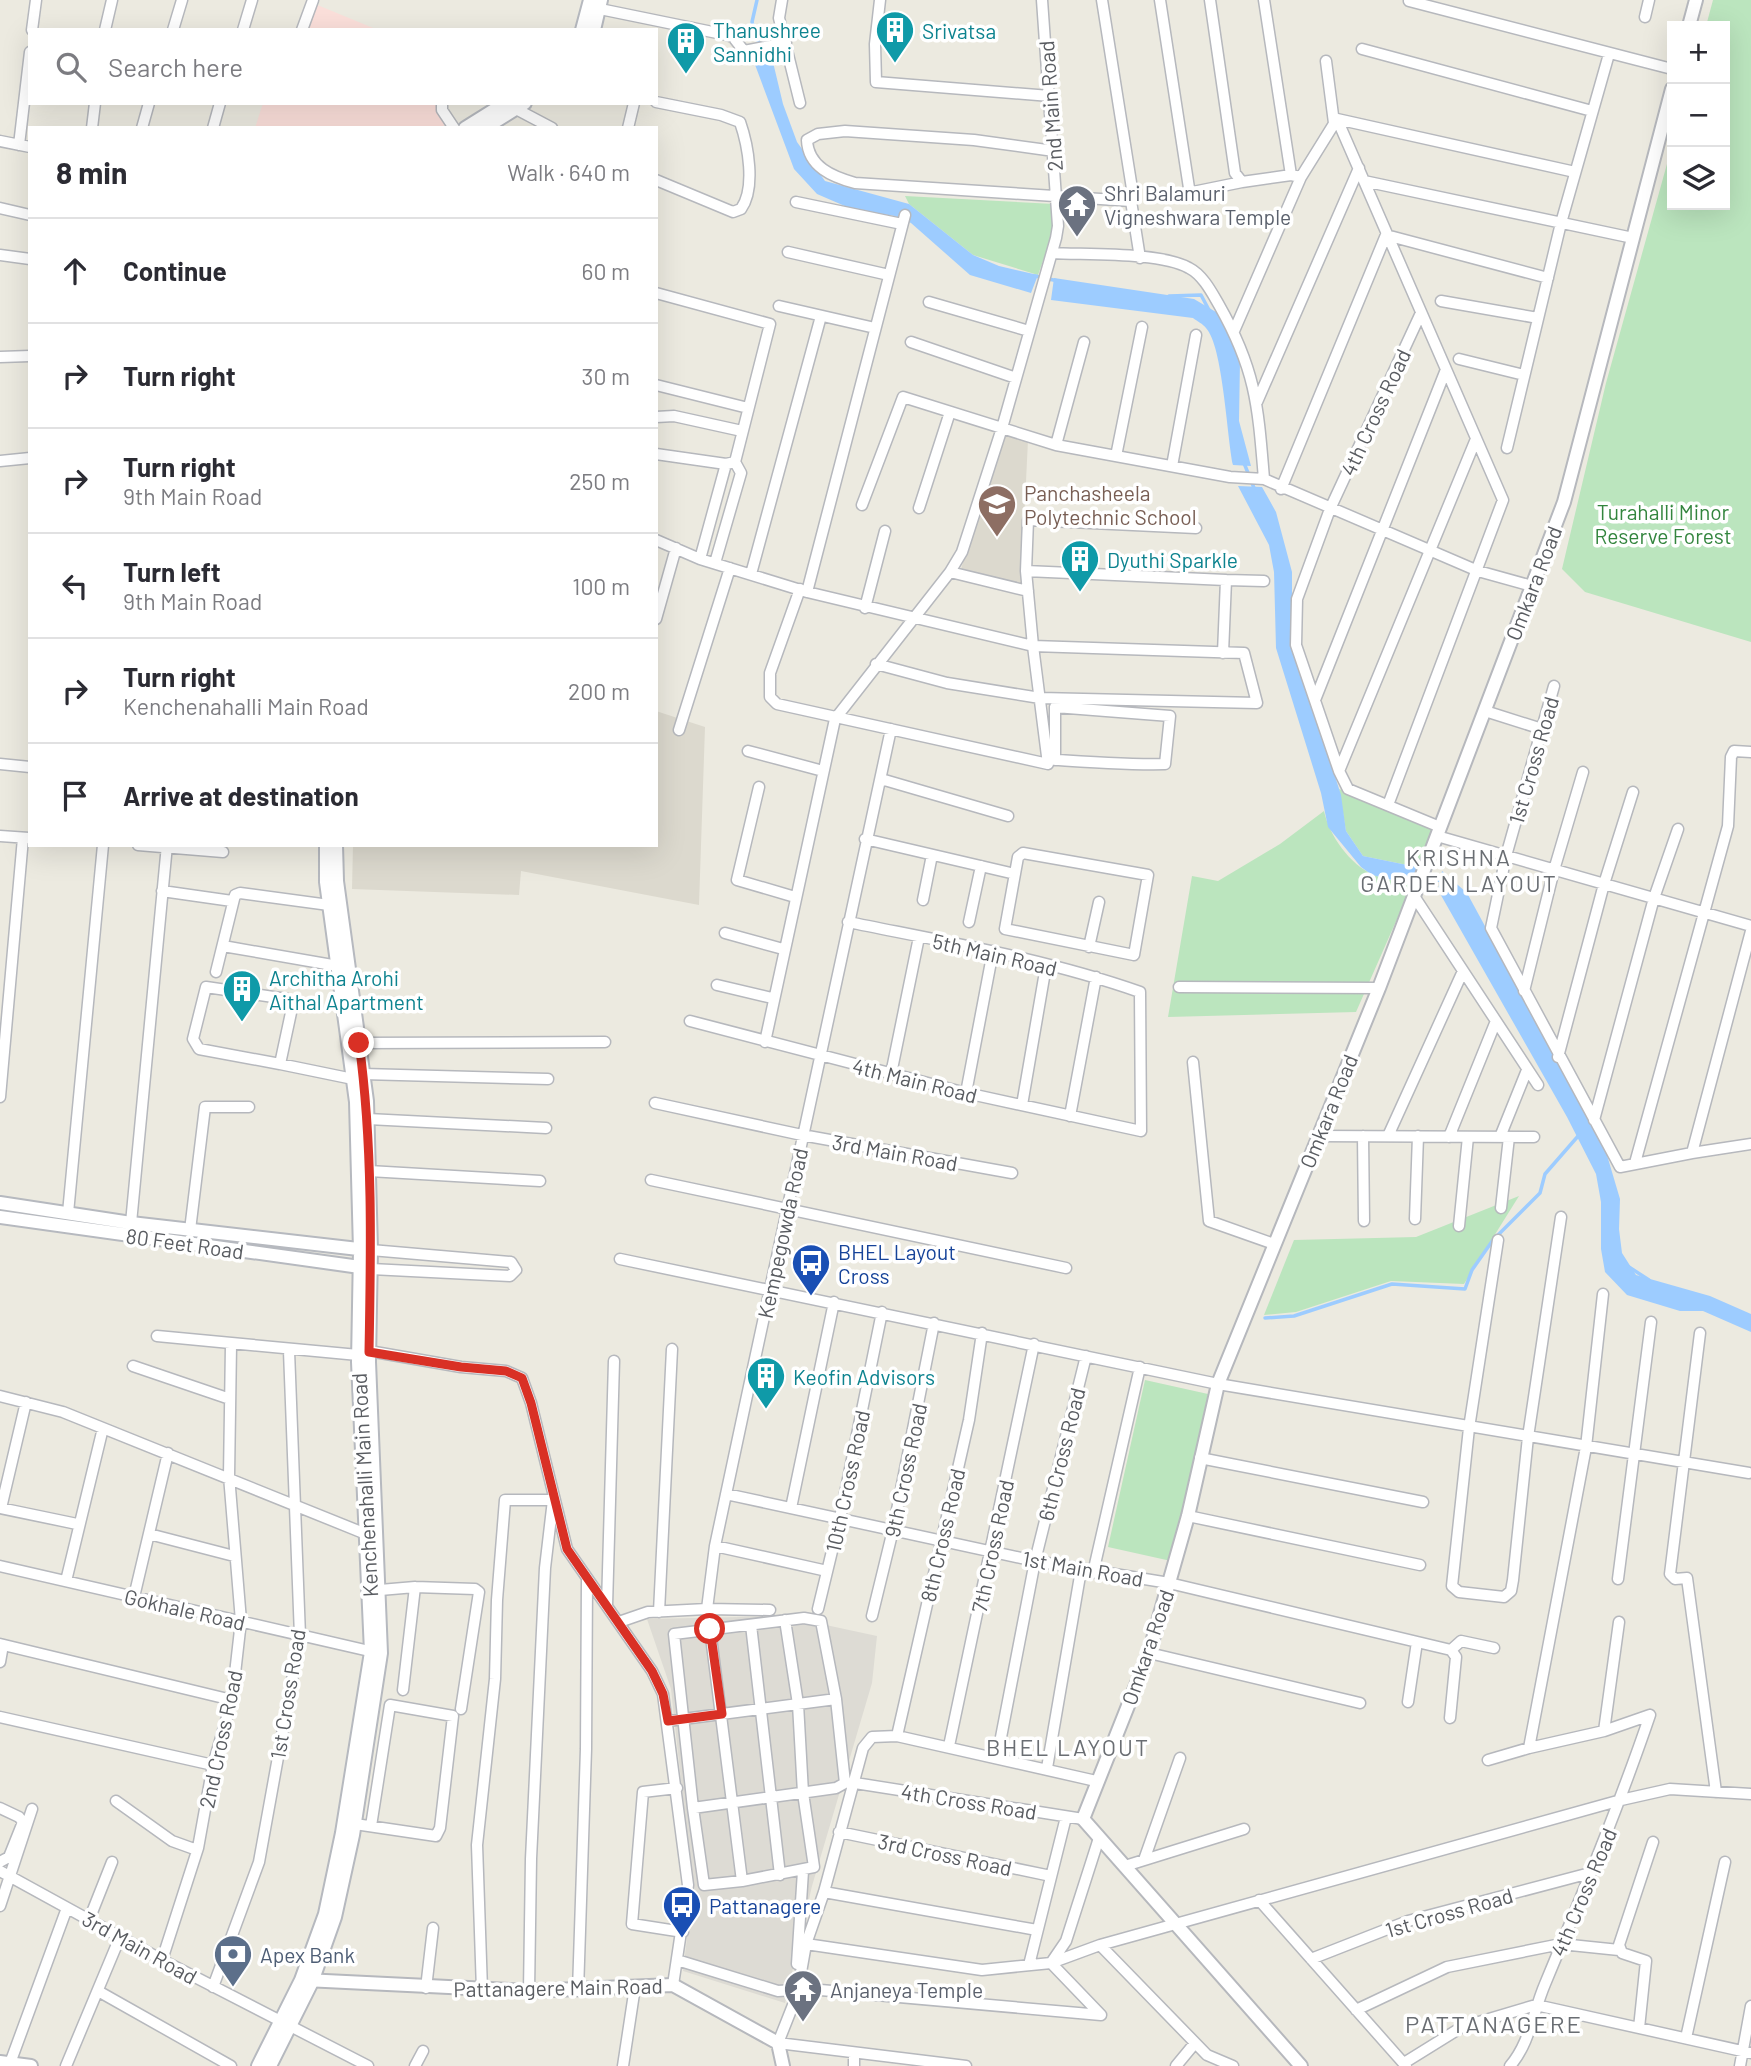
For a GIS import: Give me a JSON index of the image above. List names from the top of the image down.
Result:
{
  "streets": {
    "main road": [
      "Omkara Road",
      "80 Feet Road",
      "Kenchenahalli Main Road",
      "Pattanagere Main Road"
    ],
    "street": [
      "2nd Main Road",
      "4th Cross Road",
      "1st Cross Road",
      "5th Main Road",
      "4th Main Road",
      "3rd Main Road",
      "Kempegowda Road",
      "6th Cross Road",
      "9th Cross Road",
      "10th Cross Road",
      "8th Cross Road",
      "7th Cross Road",
      "1st Main Road",
      "Gokhale Road",
      "2nd Cross Road",
      "3rd Cross Road"
    ]
  },
  "crossings": [
    ["4th Cross Road", "Omkara Road"],
    ["4th Cross Road", "1st Cross Road"],
    ["Omkara Road", "1st Main Road"],
    ["1st Cross Road", "3rd Main Road"],
    ["1st Cross Road", "Gokhale Road"],
    ["5th Main Road", "4th Main Road"],
    ["5th Main Road", "Kempegowda Road"],
    ["4th Main Road", "Kempegowda Road"],
    ["3rd Main Road", "Kempegowda Road"],
    ["3rd Main Road", "Kenchenahalli Main Road"],
    ["3rd Main Road", "2nd Cross Road"],
    ["Kempegowda Road", "1st Main Road"],
    ["80 Feet Road", "Kenchenahalli Main Road"],
    ["6th Cross Road", "1st Main Road"],
    ["9th Cross Road", "1st Main Road"],
    ["10th Cross Road", "1st Main Road"],
    ["Kenchenahalli Main Road", "Gokhale Road"],
    ["Kenchenahalli Main Road", "Pattanagere Main Road"],
    ["8th Cross Road", "1st Main Road"],
    ["7th Cross Road", "1st Main Road"],
    ["Gokhale Road", "2nd Cross Road"]
  ],
  "districts": ["KRISHNA GARDEN LAYOUT", "BHEL LAYOUT", "PATTANAGERE"],
  "parks": ["Turahalli Minor Reserve Forest"],
  "places": {
    "building": [
      "Srivatsa",
      "Thanushree Sannidhi",
      "Dyuthi Sparkle",
      "Architha Arohi Aithal Apartment",
      "Keofin Advisors"
    ],
    "temple": ["Shri Balamuri Vigneshwara Temple", "Anjaneya Temple"],
    "school or university": ["Panchasheela Polytechnic School"],
    "bus stop": ["BHEL Layout Cross", "Pattanagere"],
    "bank": ["Apex Bank"]
  },
  "page": {
    "map_buttons": ["+", "−"],
    "search": "Search here",
    "heading": ["8 min", "Walk · 640 m"],
    "list": [
      ["Continue", "60 m"],
      ["Turn right", "30 m"],
      ["Turn right", "9th Main Road", "250 m"],
      ["Turn left", "9th Main Road", "100 m"],
      ["Turn right", "Kenchenahalli Main Road", "200 m"],
      "Arrive at destination"
    ]
  }
}
